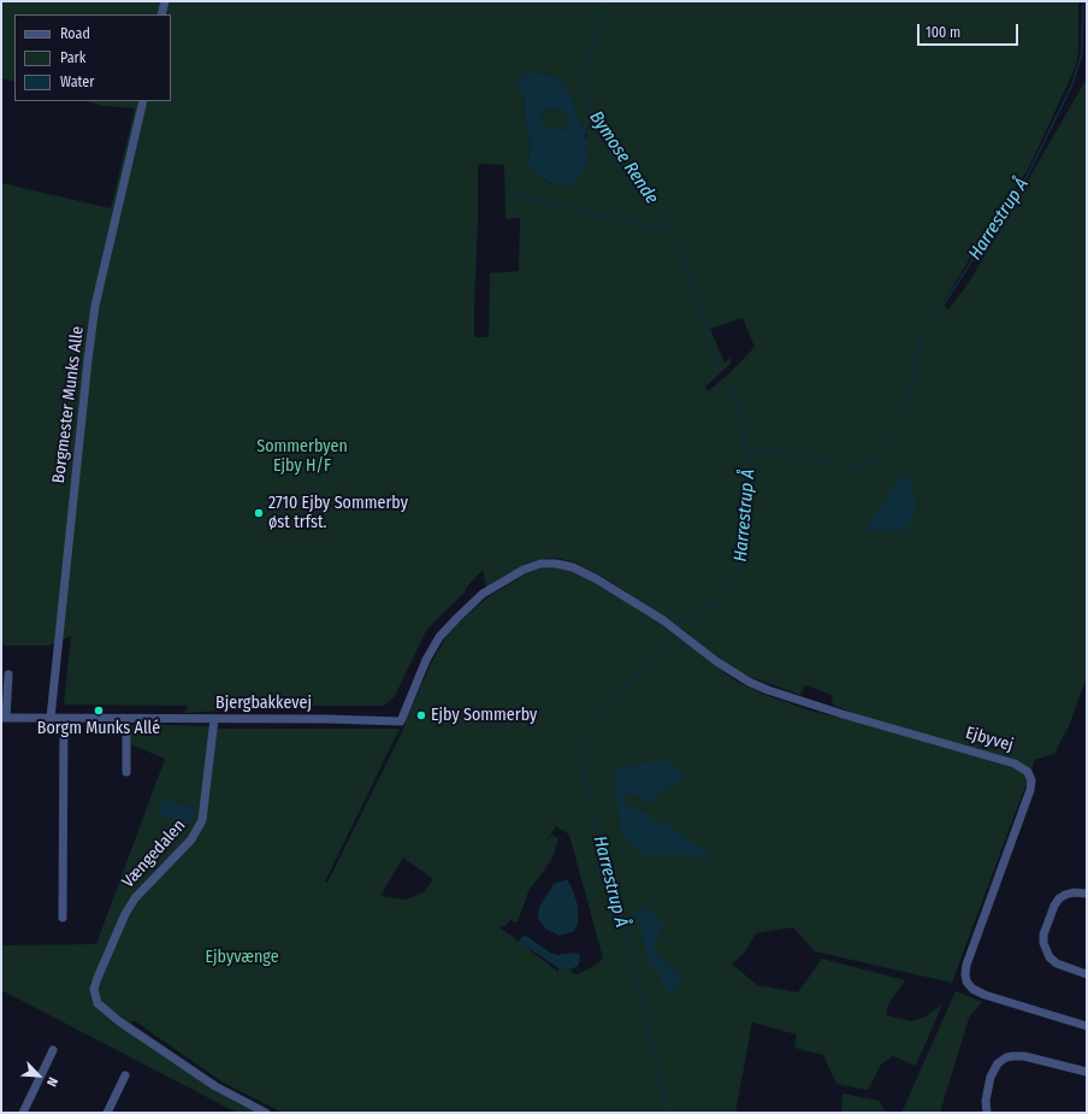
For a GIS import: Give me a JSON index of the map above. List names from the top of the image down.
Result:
{
  "streets": {
    "street": [
      "Borgmester Munks Alle",
      "Bjergbakkevej",
      "Ejbyvej",
      "Vængedalen"
    ]
  },
  "crossings": [
    ["Borgmester Munks Alle", "Bjergbakkevej"],
    ["Bjergbakkevej", "Ejbyvej"],
    ["Bjergbakkevej", "Vængedalen"]
  ],
  "water": ["Bymose Rende", "Harrestrup Å"],
  "parks": ["Sommerbyen Ejby H/F", "Ejbyvænge"],
  "places": ["2710 Ejby Sommerby øst trfst.", "Borgm Munks Allé", "Ejby Sommerby"],
  "legend": ["Road", "Park", "Water"],
  "scale_bar": "100 m",
  "north": "bottom right"
}
